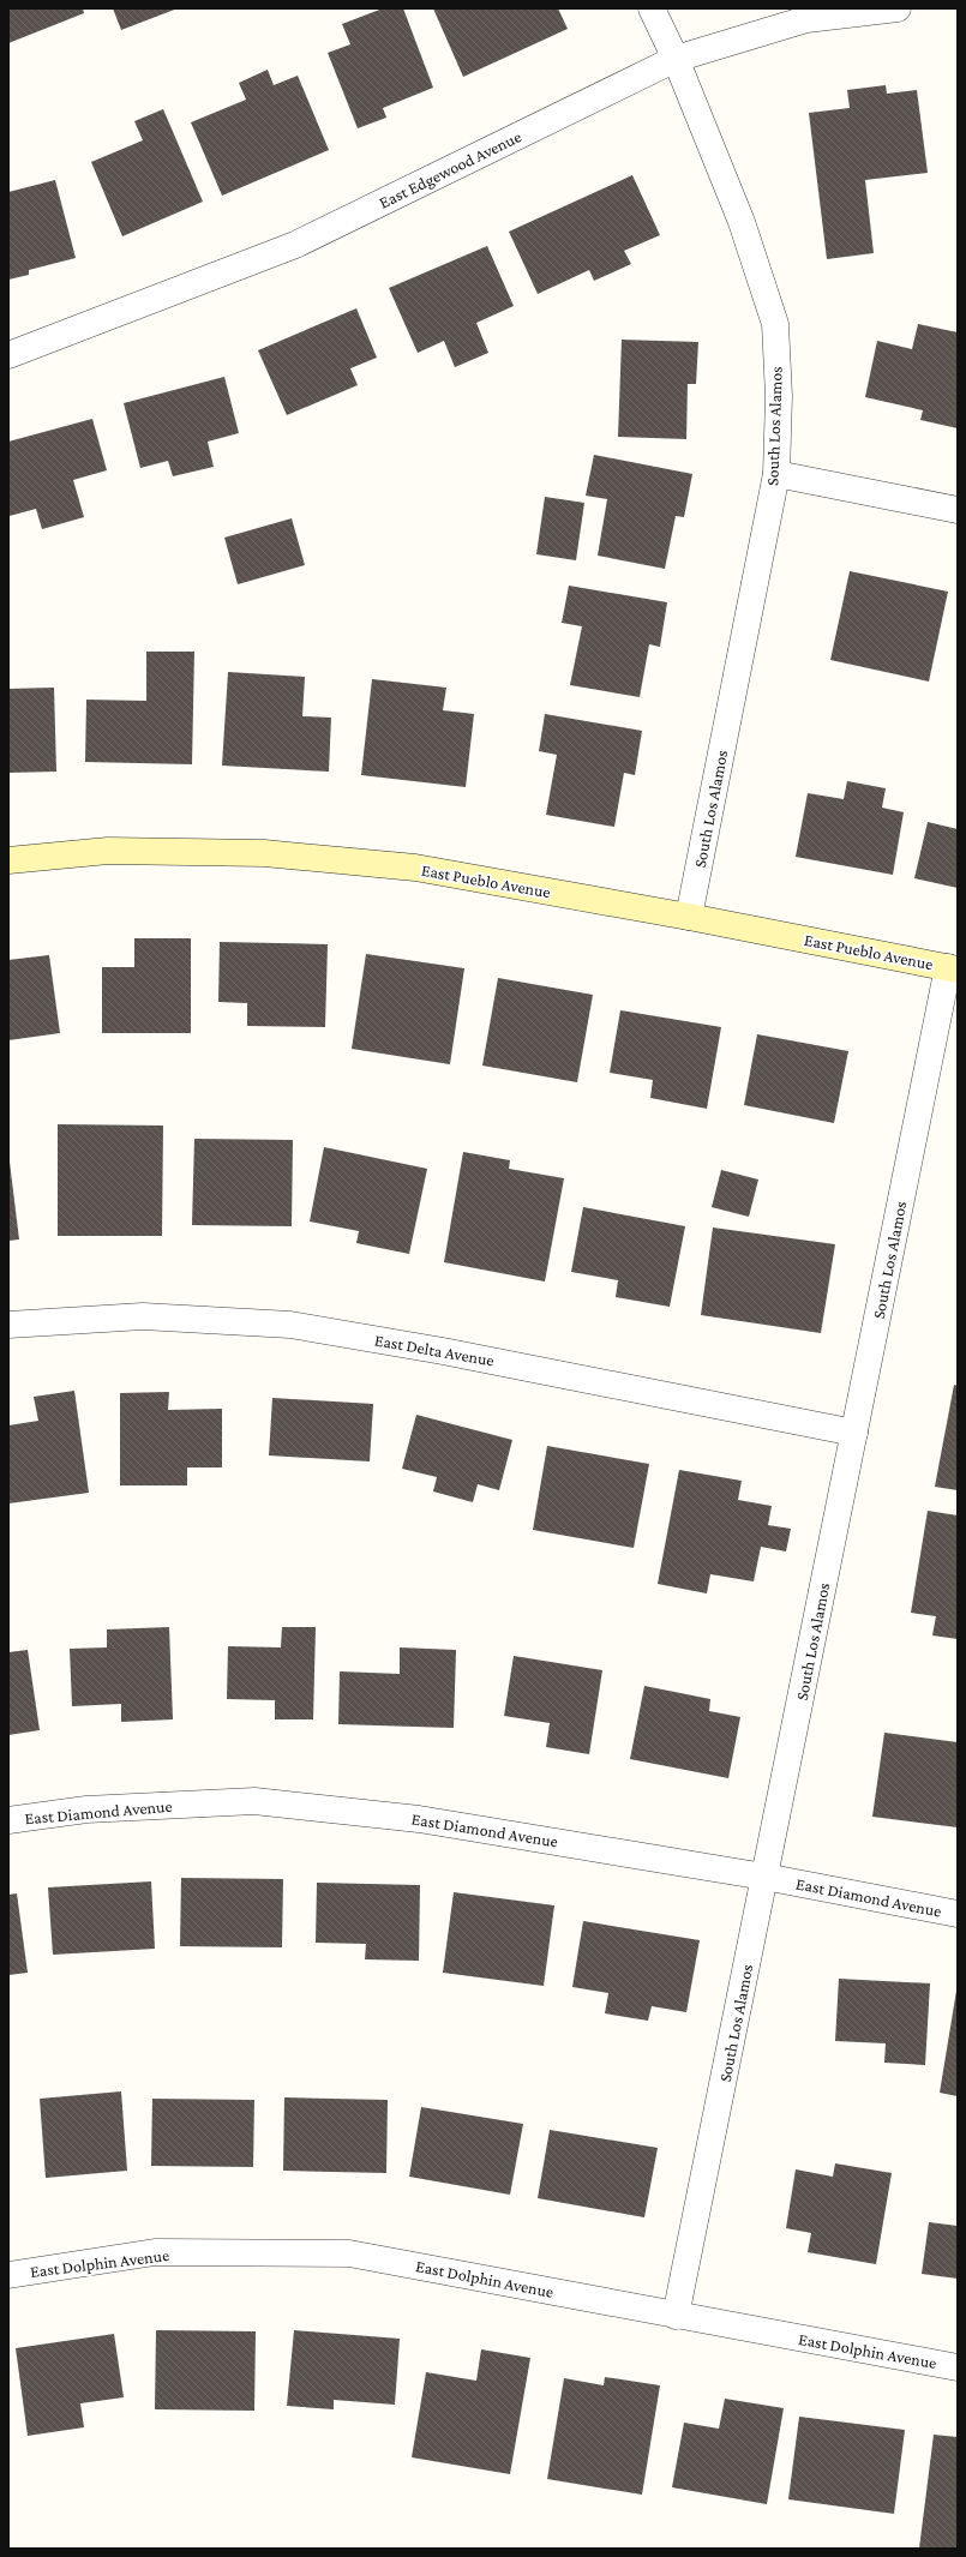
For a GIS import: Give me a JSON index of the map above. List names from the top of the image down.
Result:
{
  "streets": {
    "street": [
      "East Edgewood Avenue",
      "South Los Alamos",
      "East Pueblo Avenue",
      "East Delta Avenue",
      "East Diamond Avenue",
      "East Dolphin Avenue"
    ]
  },
  "crossings": [
    ["East Edgewood Avenue", "South Los Alamos"],
    ["South Los Alamos", "East Pueblo Avenue"],
    ["South Los Alamos", "East Delta Avenue"],
    ["South Los Alamos", "East Diamond Avenue"],
    ["South Los Alamos", "East Dolphin Avenue"]
  ]
}
